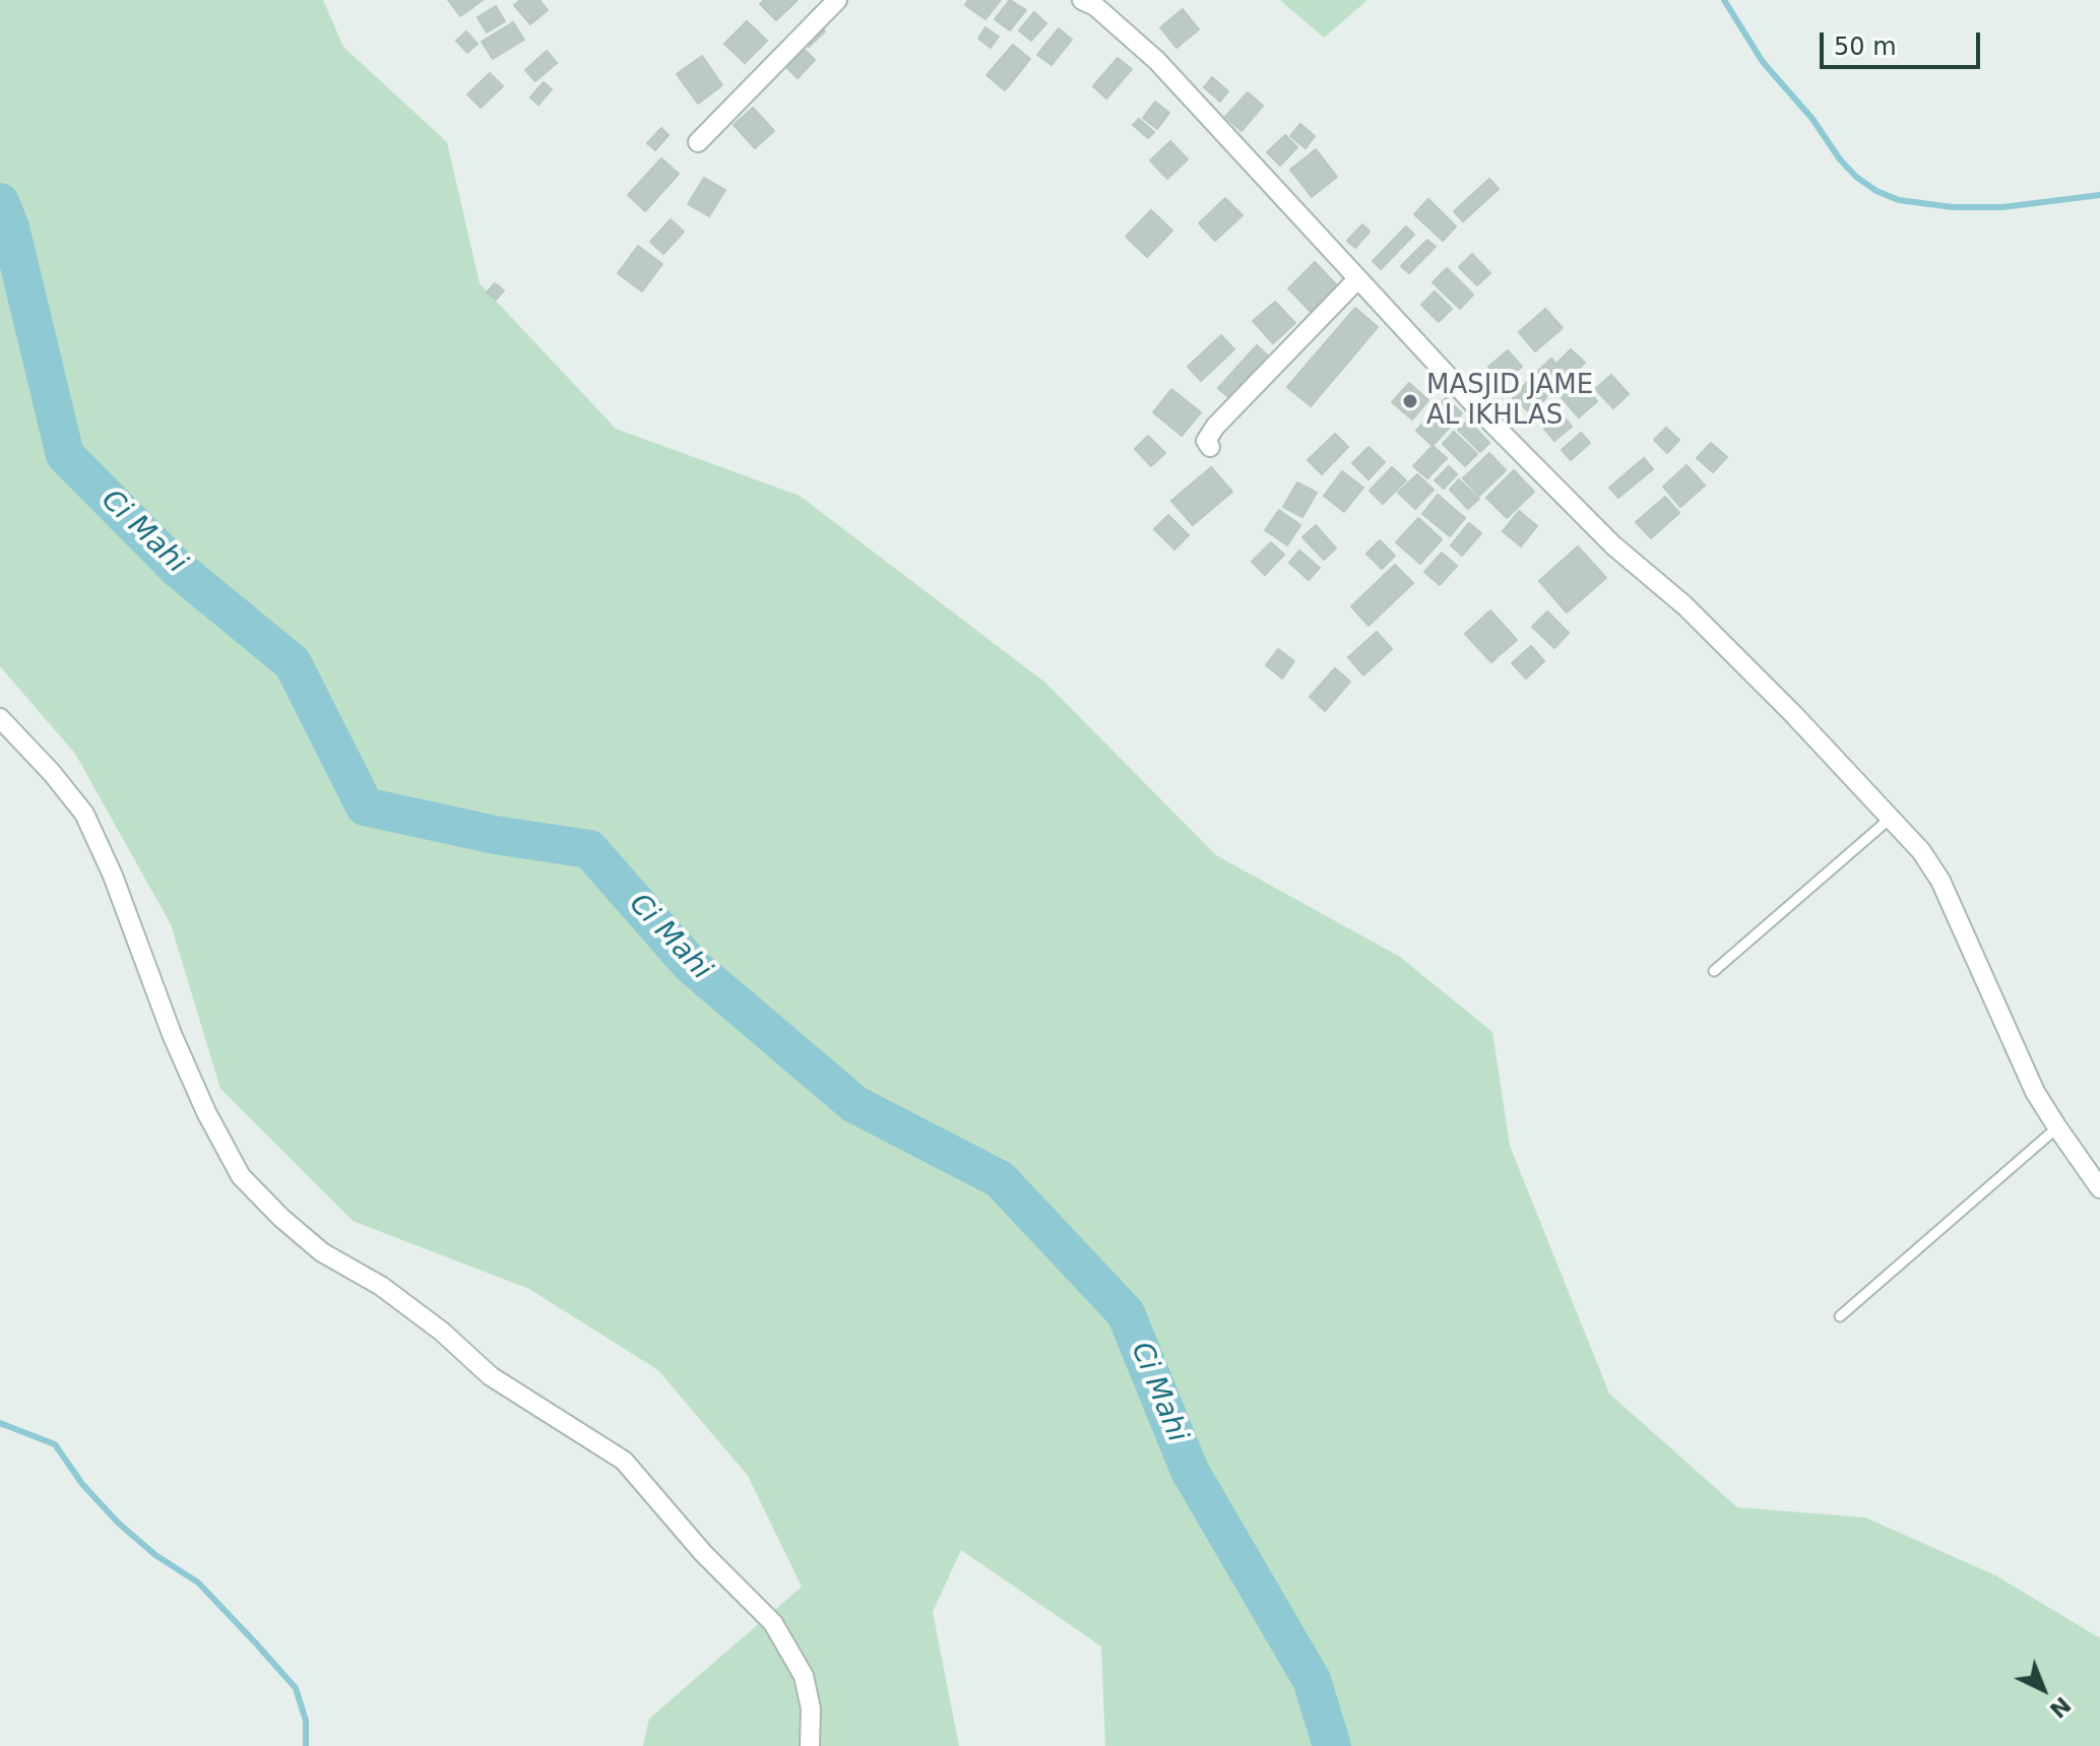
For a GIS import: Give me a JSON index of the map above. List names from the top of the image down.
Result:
{
  "water": ["Ci Mahi"],
  "places": ["MASJID JAME AL IKHLAS"],
  "scale_bar": "50 m",
  "north": "bottom right"
}
